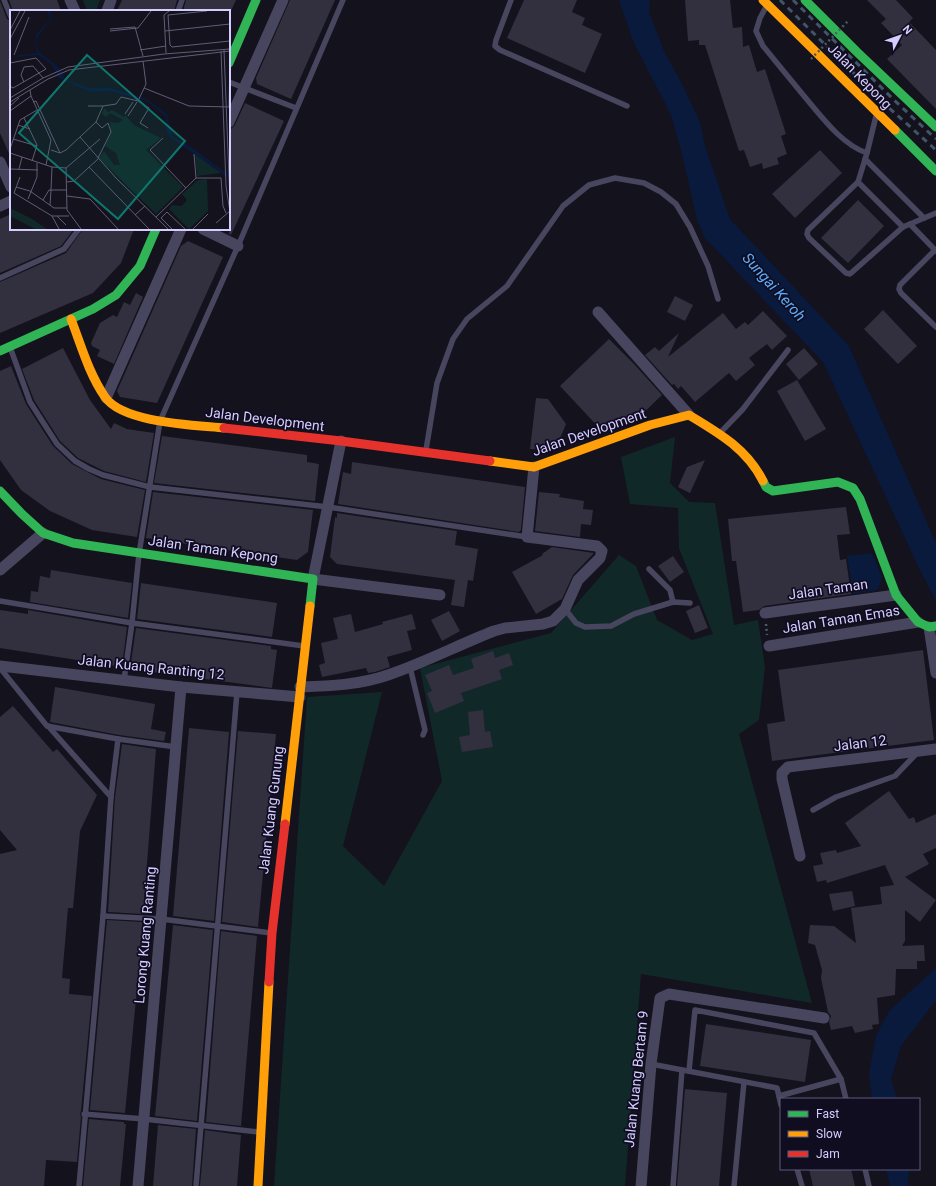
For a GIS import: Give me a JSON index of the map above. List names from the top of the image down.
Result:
{
  "streets": {
    "street": [
      "Jalan Kepong",
      "Jalan Development",
      "Jalan Taman Kepong",
      "Jalan Taman",
      "Jalan Taman Emas",
      "Jalan Kuang Ranting 12",
      "Jalan 12",
      "Jalan Kuang Gunung",
      "Lorong Kuang Ranting",
      "Jalan Kuang Bertam 9"
    ]
  },
  "crossings": [
    ["Jalan Development", "Jalan Kuang Gunung"],
    ["Jalan Taman Kepong", "Jalan Kuang Gunung"],
    ["Jalan Kuang Ranting 12", "Jalan Kuang Gunung"],
    ["Jalan Kuang Ranting 12", "Lorong Kuang Ranting"]
  ],
  "water": ["Sungai Keroh"],
  "legend": ["Fast", "Slow", "Jam"],
  "north": "top right"
}
